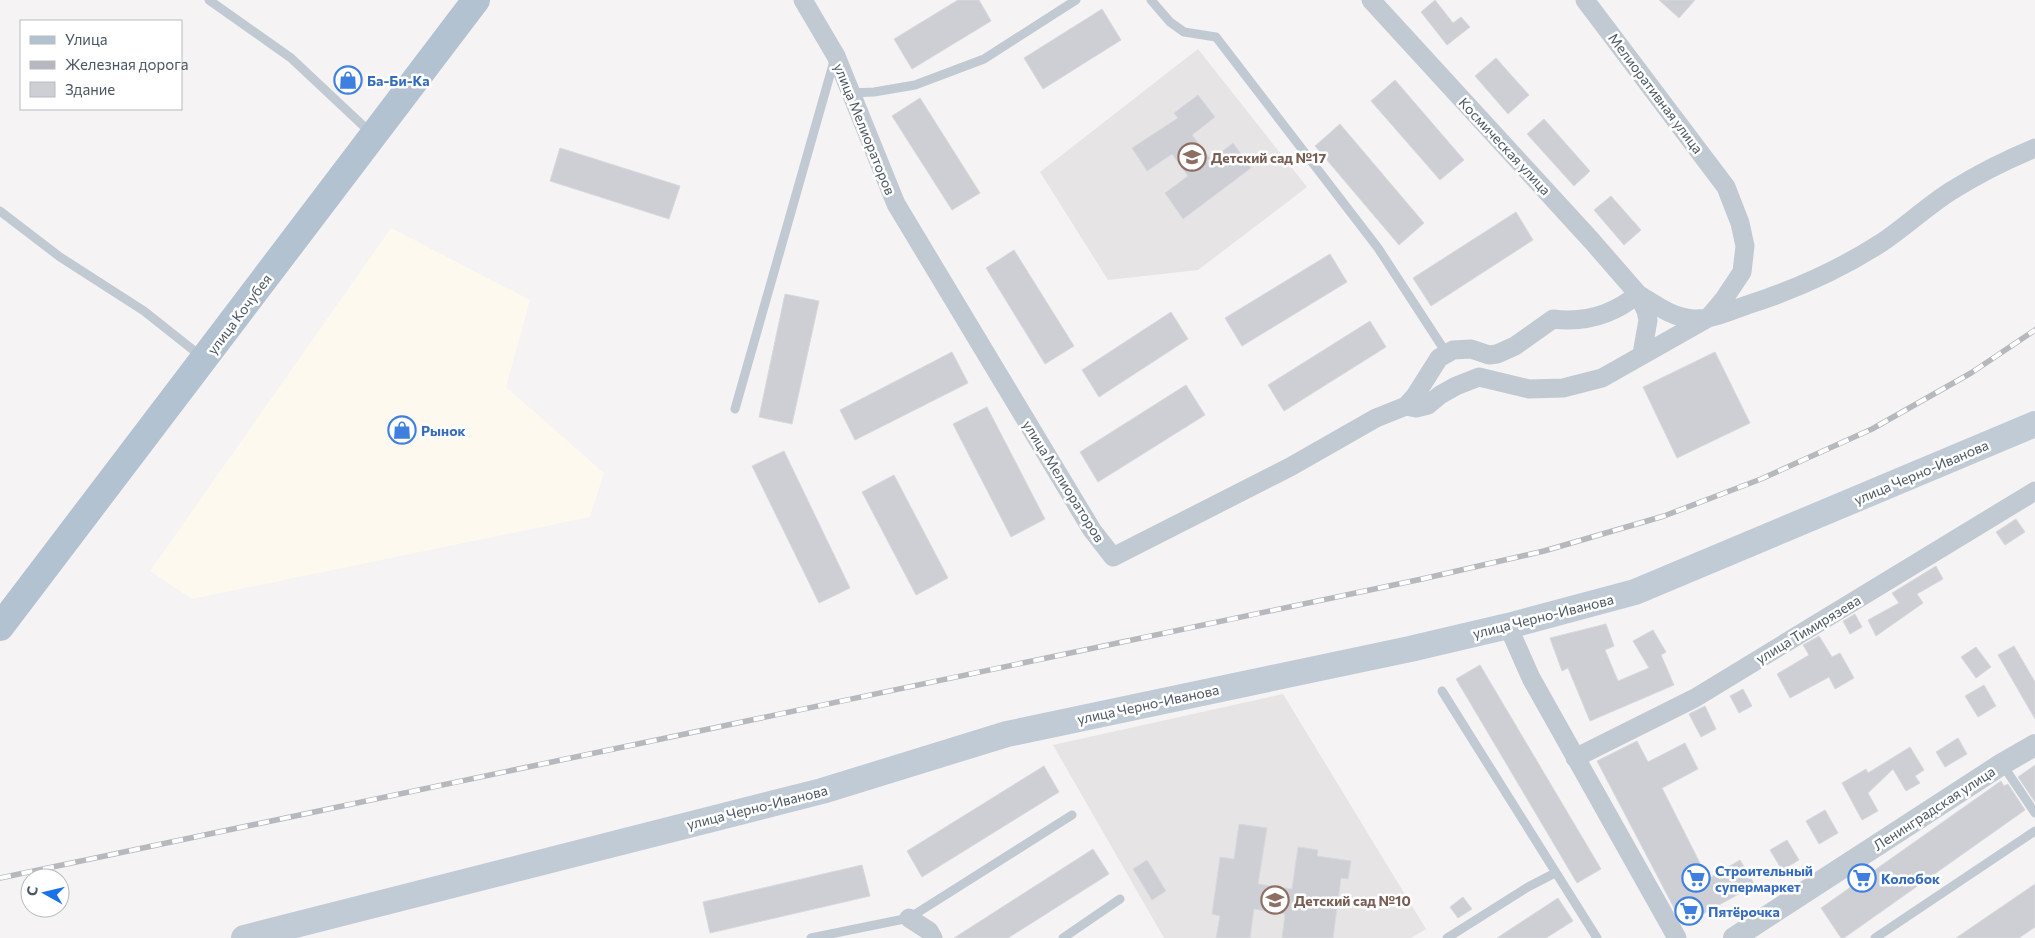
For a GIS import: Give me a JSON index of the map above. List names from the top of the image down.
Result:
{
  "streets": {
    "main road": ["улица Кочубея", "улица Черно-Иванова"],
    "street": [
      "Мелиоративная улица",
      "улица Мелиораторов",
      "Космическая улица",
      "улица Тимирязева",
      "Ленинградская улица"
    ]
  },
  "places": {
    "shop": ["Ба-Би-Ка", "Рынок"],
    "school or university": ["Детский сад №17", "Детский сад №10"],
    "supermarket": ["Строительный супермаркет", "Колобок", "Пятёрочка"]
  },
  "legend": ["Улица", "Железная дорога", "Здание"],
  "north": "left"
}
